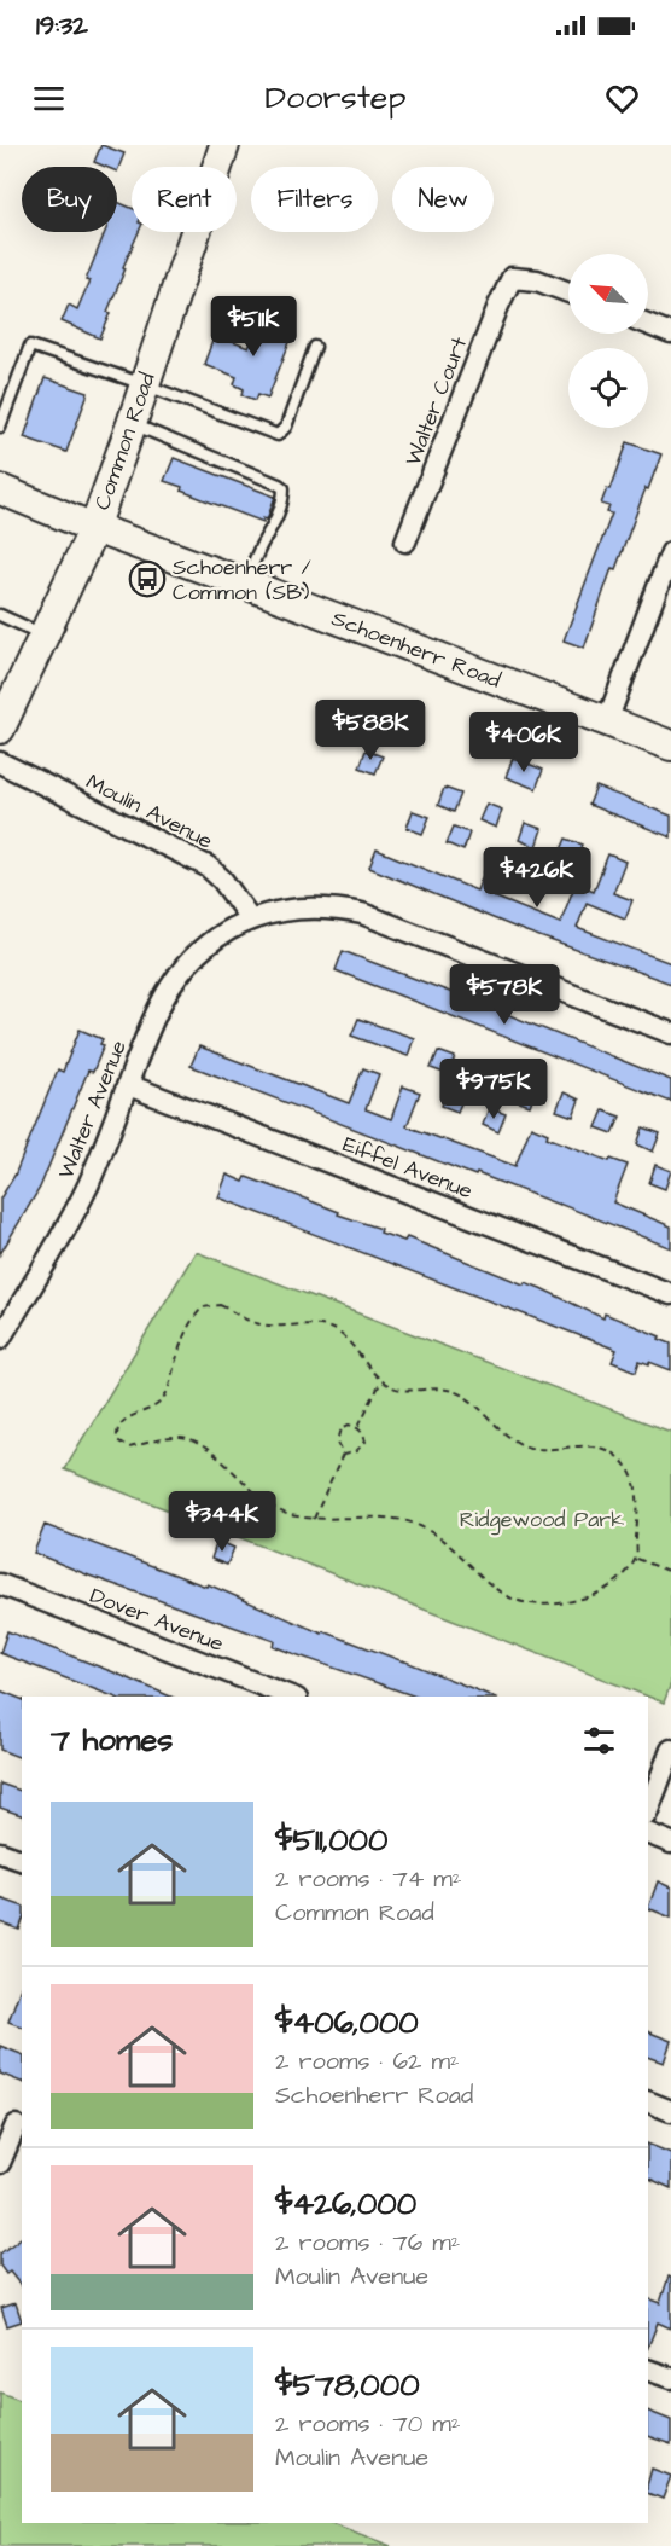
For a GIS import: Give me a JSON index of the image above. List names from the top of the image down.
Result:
{
  "streets": {
    "main road": ["Common Road", "Schoenherr Road"],
    "street": [
      "Walter Court",
      "Moulin Avenue",
      "Walter Avenue",
      "Eiffel Avenue",
      "Dover Avenue"
    ]
  },
  "crossings": [
    ["Common Road", "Schoenherr Road"],
    ["Moulin Avenue", "Walter Avenue"],
    ["Walter Avenue", "Eiffel Avenue"]
  ],
  "parks": ["Ridgewood Park"],
  "places": {
    "bus stop": ["Schoenherr / Common (SB)"]
  },
  "north": "top left",
  "page": {
    "status": "19:32",
    "header": "Doorstep",
    "chip": [
      "Buy",
      "Rent",
      "Filters",
      "New"
    ],
    "price": [
      "$511K",
      "$588K",
      "$406K",
      "$426K",
      "$578K",
      "$975K",
      "$344K"
    ],
    "heading": "7 homes",
    "list": [
      {
        "name": "$511,000",
        "note": "2 rooms · 74 m² · Common Road"
      },
      {
        "name": "$406,000",
        "note": "2 rooms · 62 m² · Schoenherr Road"
      },
      {
        "name": "$426,000",
        "note": "2 rooms · 76 m² · Moulin Avenue"
      },
      {
        "name": "$578,000",
        "note": "2 rooms · 70 m² · Moulin Avenue"
      }
    ]
  }
}
